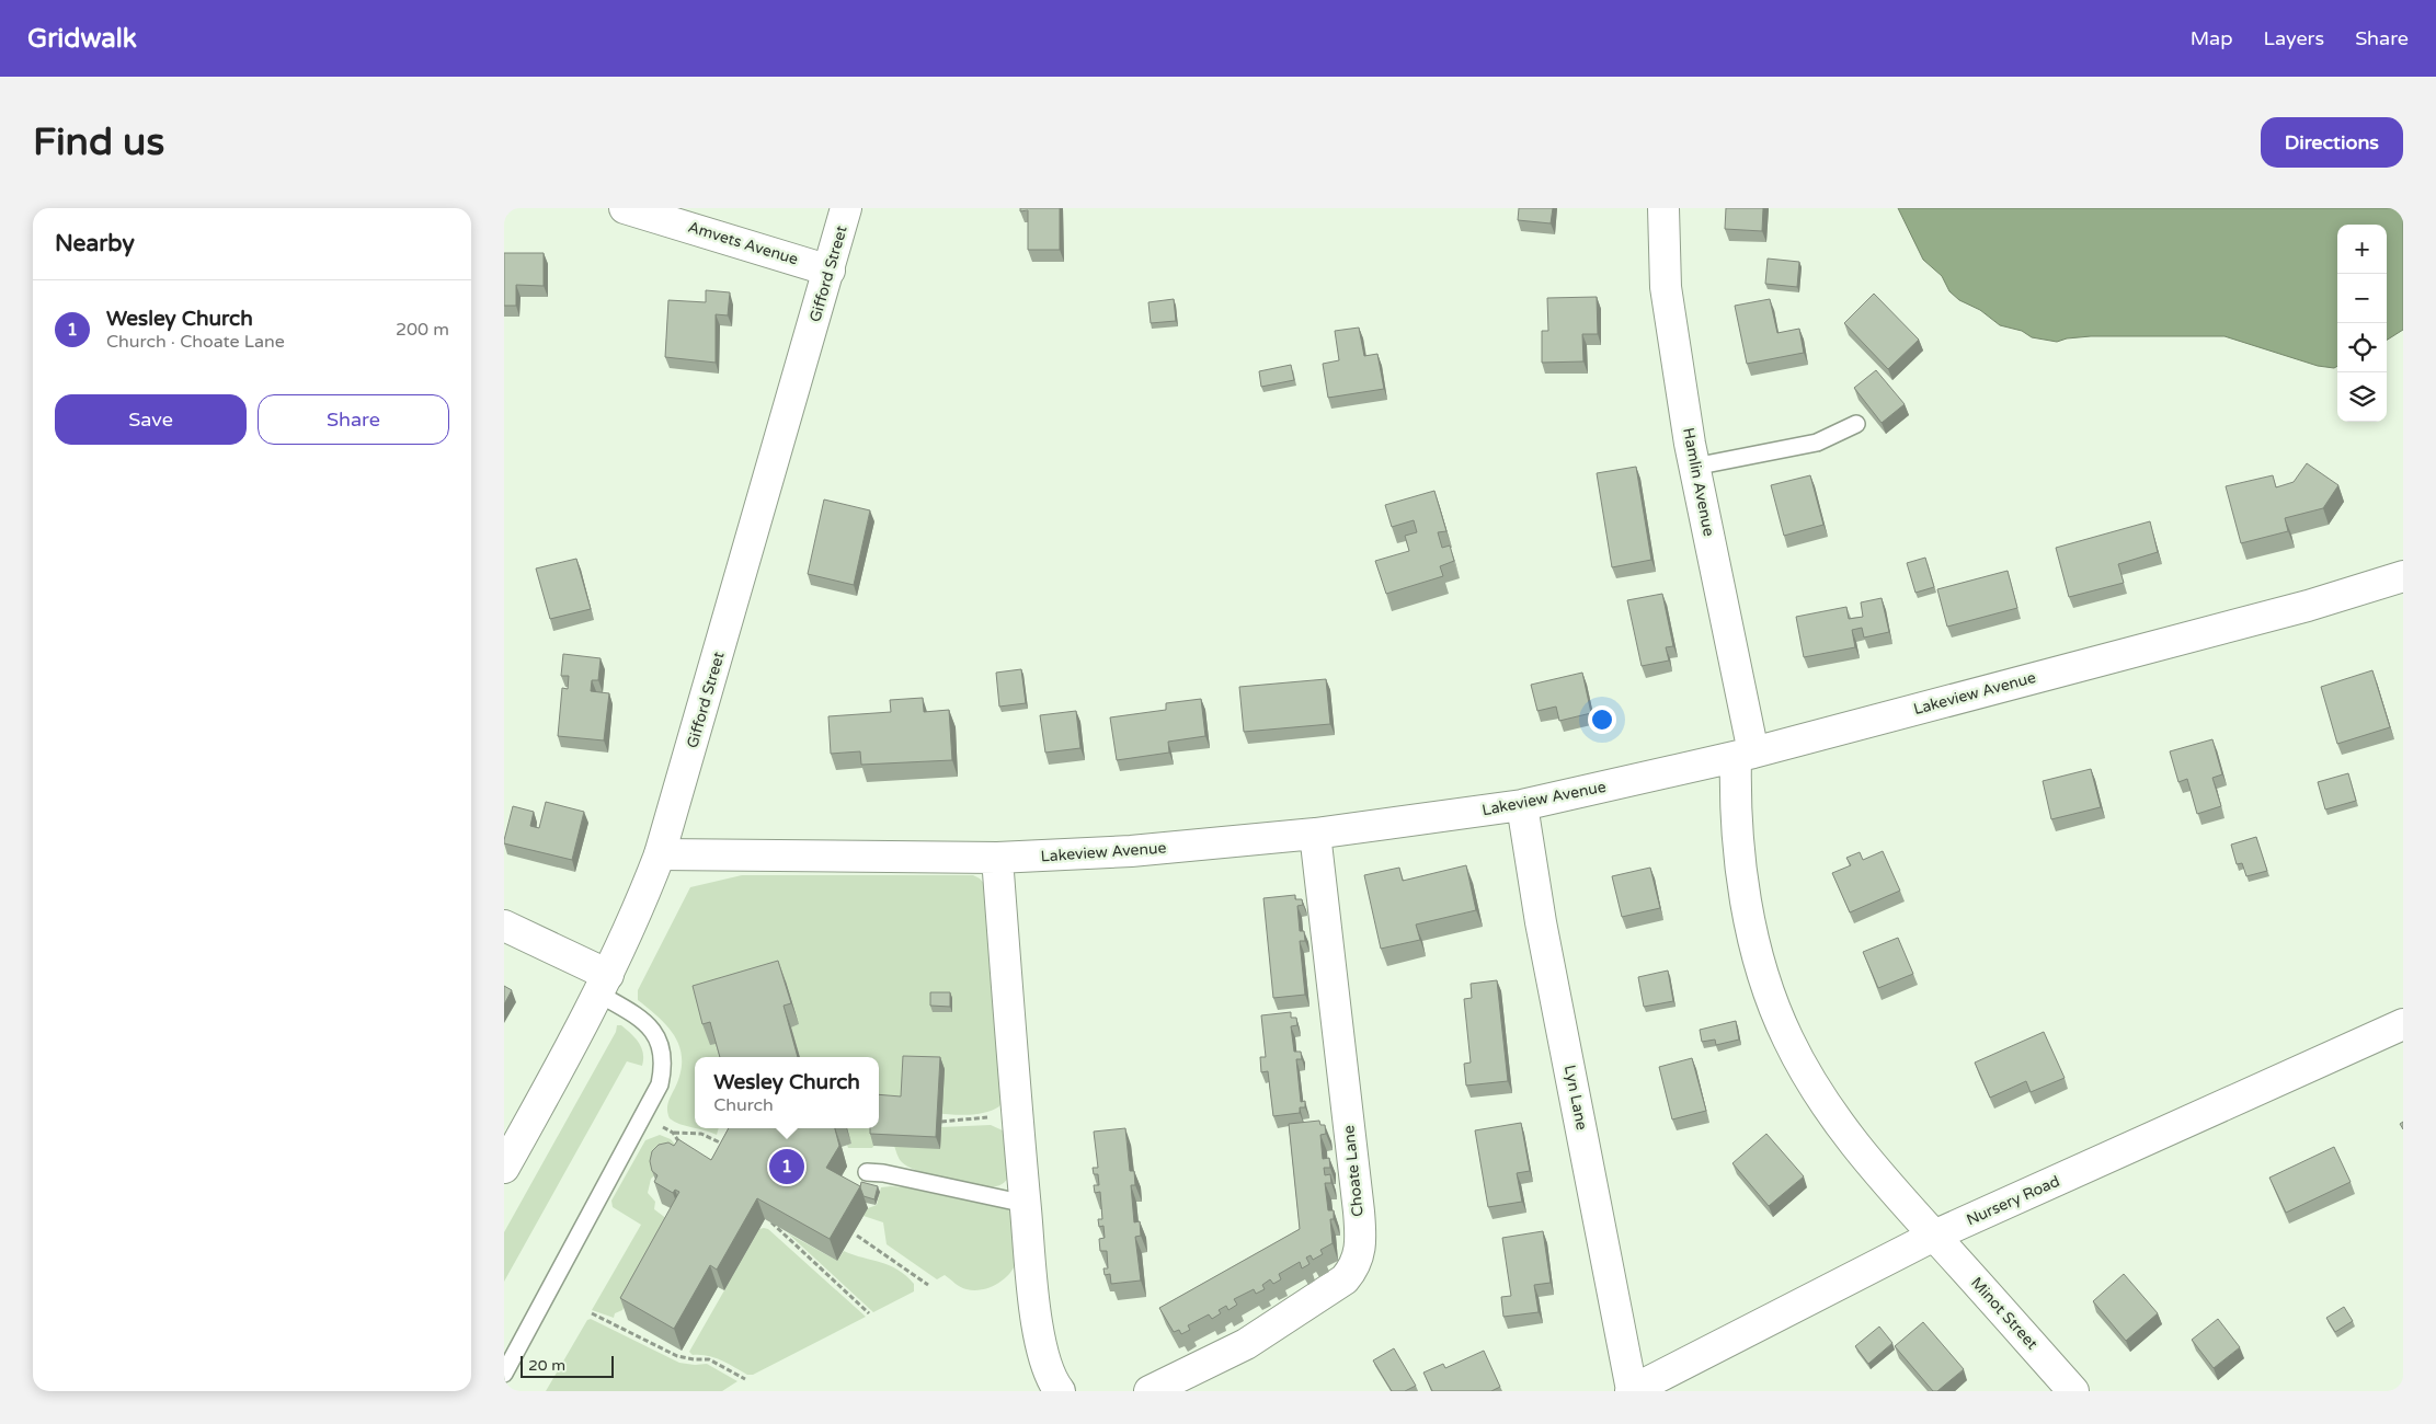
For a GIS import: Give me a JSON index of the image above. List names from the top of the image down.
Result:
{
  "streets": {
    "street": [
      "Amvets Avenue",
      "Gifford Street",
      "Hamlin Avenue",
      "Lakeview Avenue",
      "Lyn Lane",
      "Choate Lane",
      "Nursery Road",
      "Minot Street"
    ]
  },
  "crossings": [
    ["Amvets Avenue", "Gifford Street"],
    ["Gifford Street", "Lakeview Avenue"],
    ["Hamlin Avenue", "Lakeview Avenue"],
    ["Hamlin Avenue", "Nursery Road"],
    ["Hamlin Avenue", "Minot Street"],
    ["Lakeview Avenue", "Lyn Lane"],
    ["Lakeview Avenue", "Choate Lane"],
    ["Lyn Lane", "Nursery Road"],
    ["Nursery Road", "Minot Street"]
  ],
  "scale_bar": "20 m",
  "page": {
    "header": "Gridwalk",
    "nav": ["Map", "Layers", "Share"],
    "buttons": [
      "Directions",
      ["Save", "Share"]
    ],
    "title": "Find us",
    "heading": "Nearby",
    "map_buttons": ["+", "−"],
    "list": [
      {
        "mark": "1",
        "name": "Wesley Church",
        "note": "Church · Choate Lane",
        "value": "200 m"
      }
    ],
    "popup": ["Wesley Church", "Church"],
    "pins": "1",
    "scale": "20 m"
  }
}
